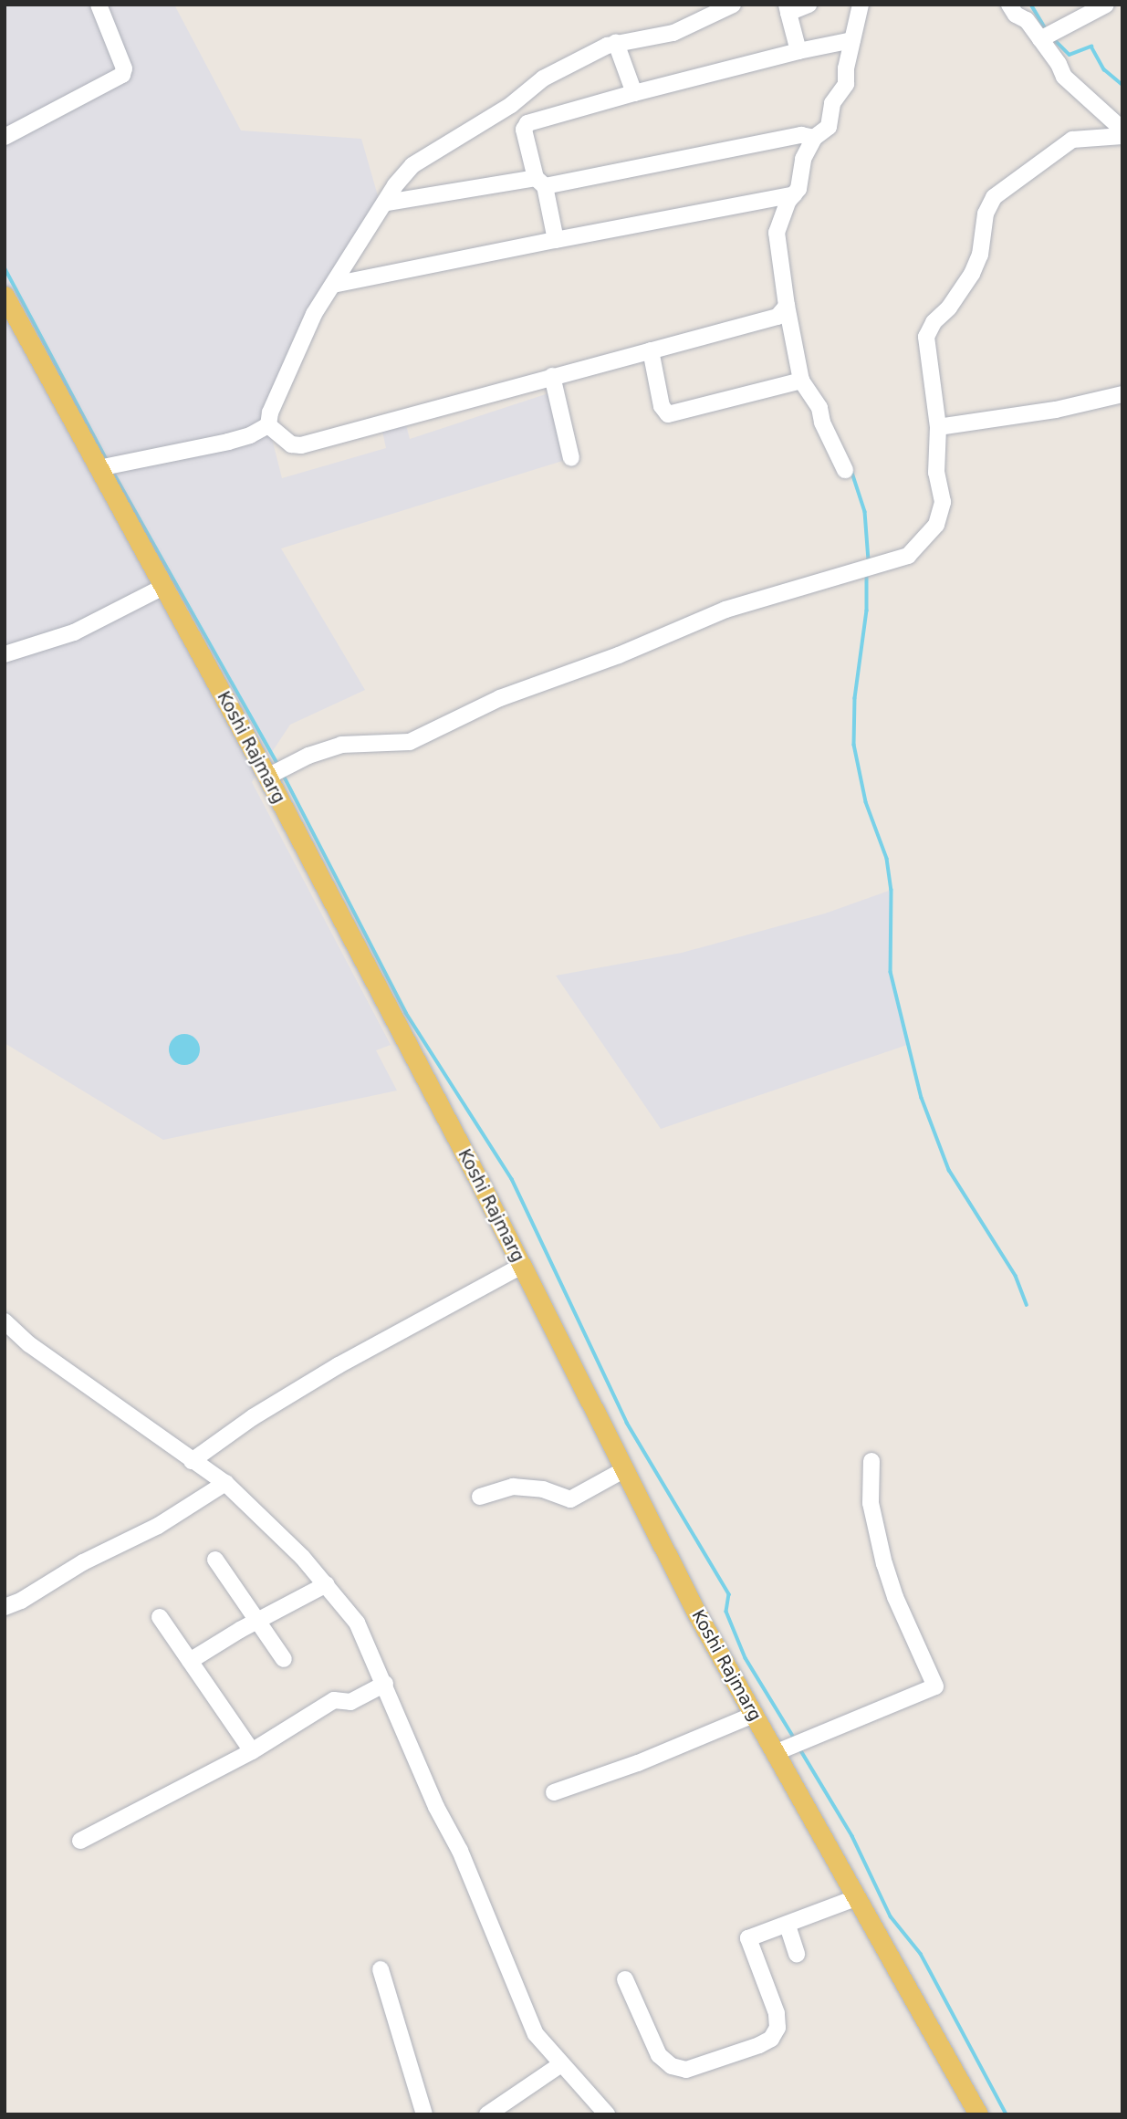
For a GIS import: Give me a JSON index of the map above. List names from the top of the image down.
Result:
{
  "streets": {
    "main road": ["Koshi Rajmarg"]
  }
}
